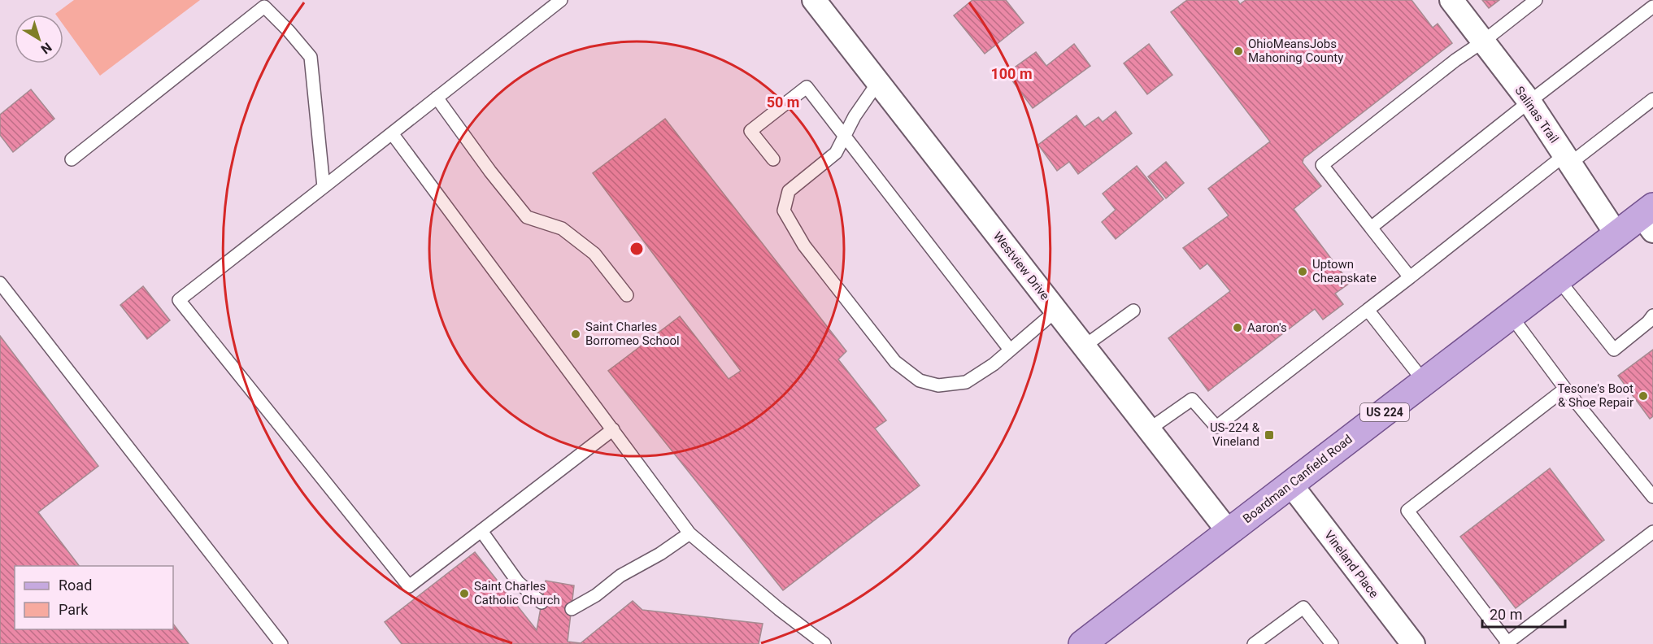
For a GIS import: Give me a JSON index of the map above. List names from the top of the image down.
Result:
{
  "streets": {
    "main road": ["US 224", "Boardman Canfield Road"],
    "street": ["Salinas Trail", "Westview Drive", "Vineland Place"]
  },
  "crossings": [
    ["Salinas Trail", "Boardman Canfield Road"],
    ["Westview Drive", "Boardman Canfield Road"],
    ["Boardman Canfield Road", "Vineland Place"]
  ],
  "places": {
    "other": [
      "OhioMeansJobs Mahoning County",
      "Uptown Cheapskate",
      "Aaron's",
      "Saint Charles Borromeo School",
      "Tesone's Boot & Shoe Repair",
      "Saint Charles Catholic Church"
    ],
    "transit": ["US-224 & Vineland"]
  },
  "legend": ["Road", "Park"],
  "scale_bar": "20 m",
  "north": "bottom right",
  "rings": ["100 m", "50 m"]
}
